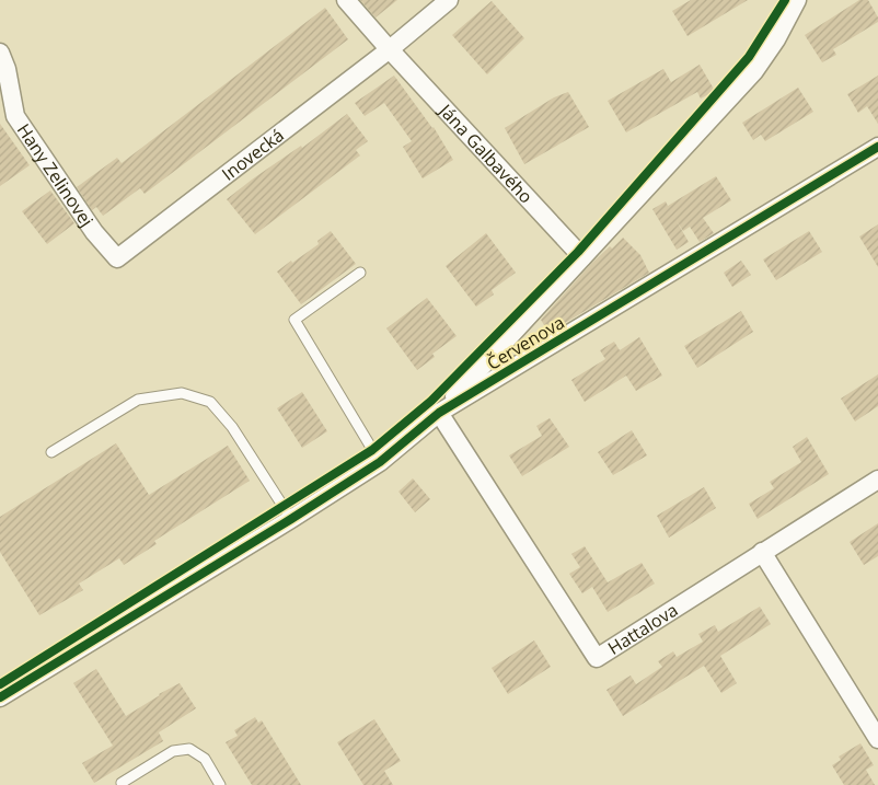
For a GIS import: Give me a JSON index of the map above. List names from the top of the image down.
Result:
{
  "streets": {
    "street": [
      "Jána Galbavého",
      "Inovecká",
      "Hany Zelinovej",
      "Červenova",
      "Hattalova"
    ]
  },
  "crossings": [
    ["Jána Galbavého", "Inovecká"],
    ["Inovecká", "Hany Zelinovej"],
    ["Červenova", "Hattalova"]
  ]
}
